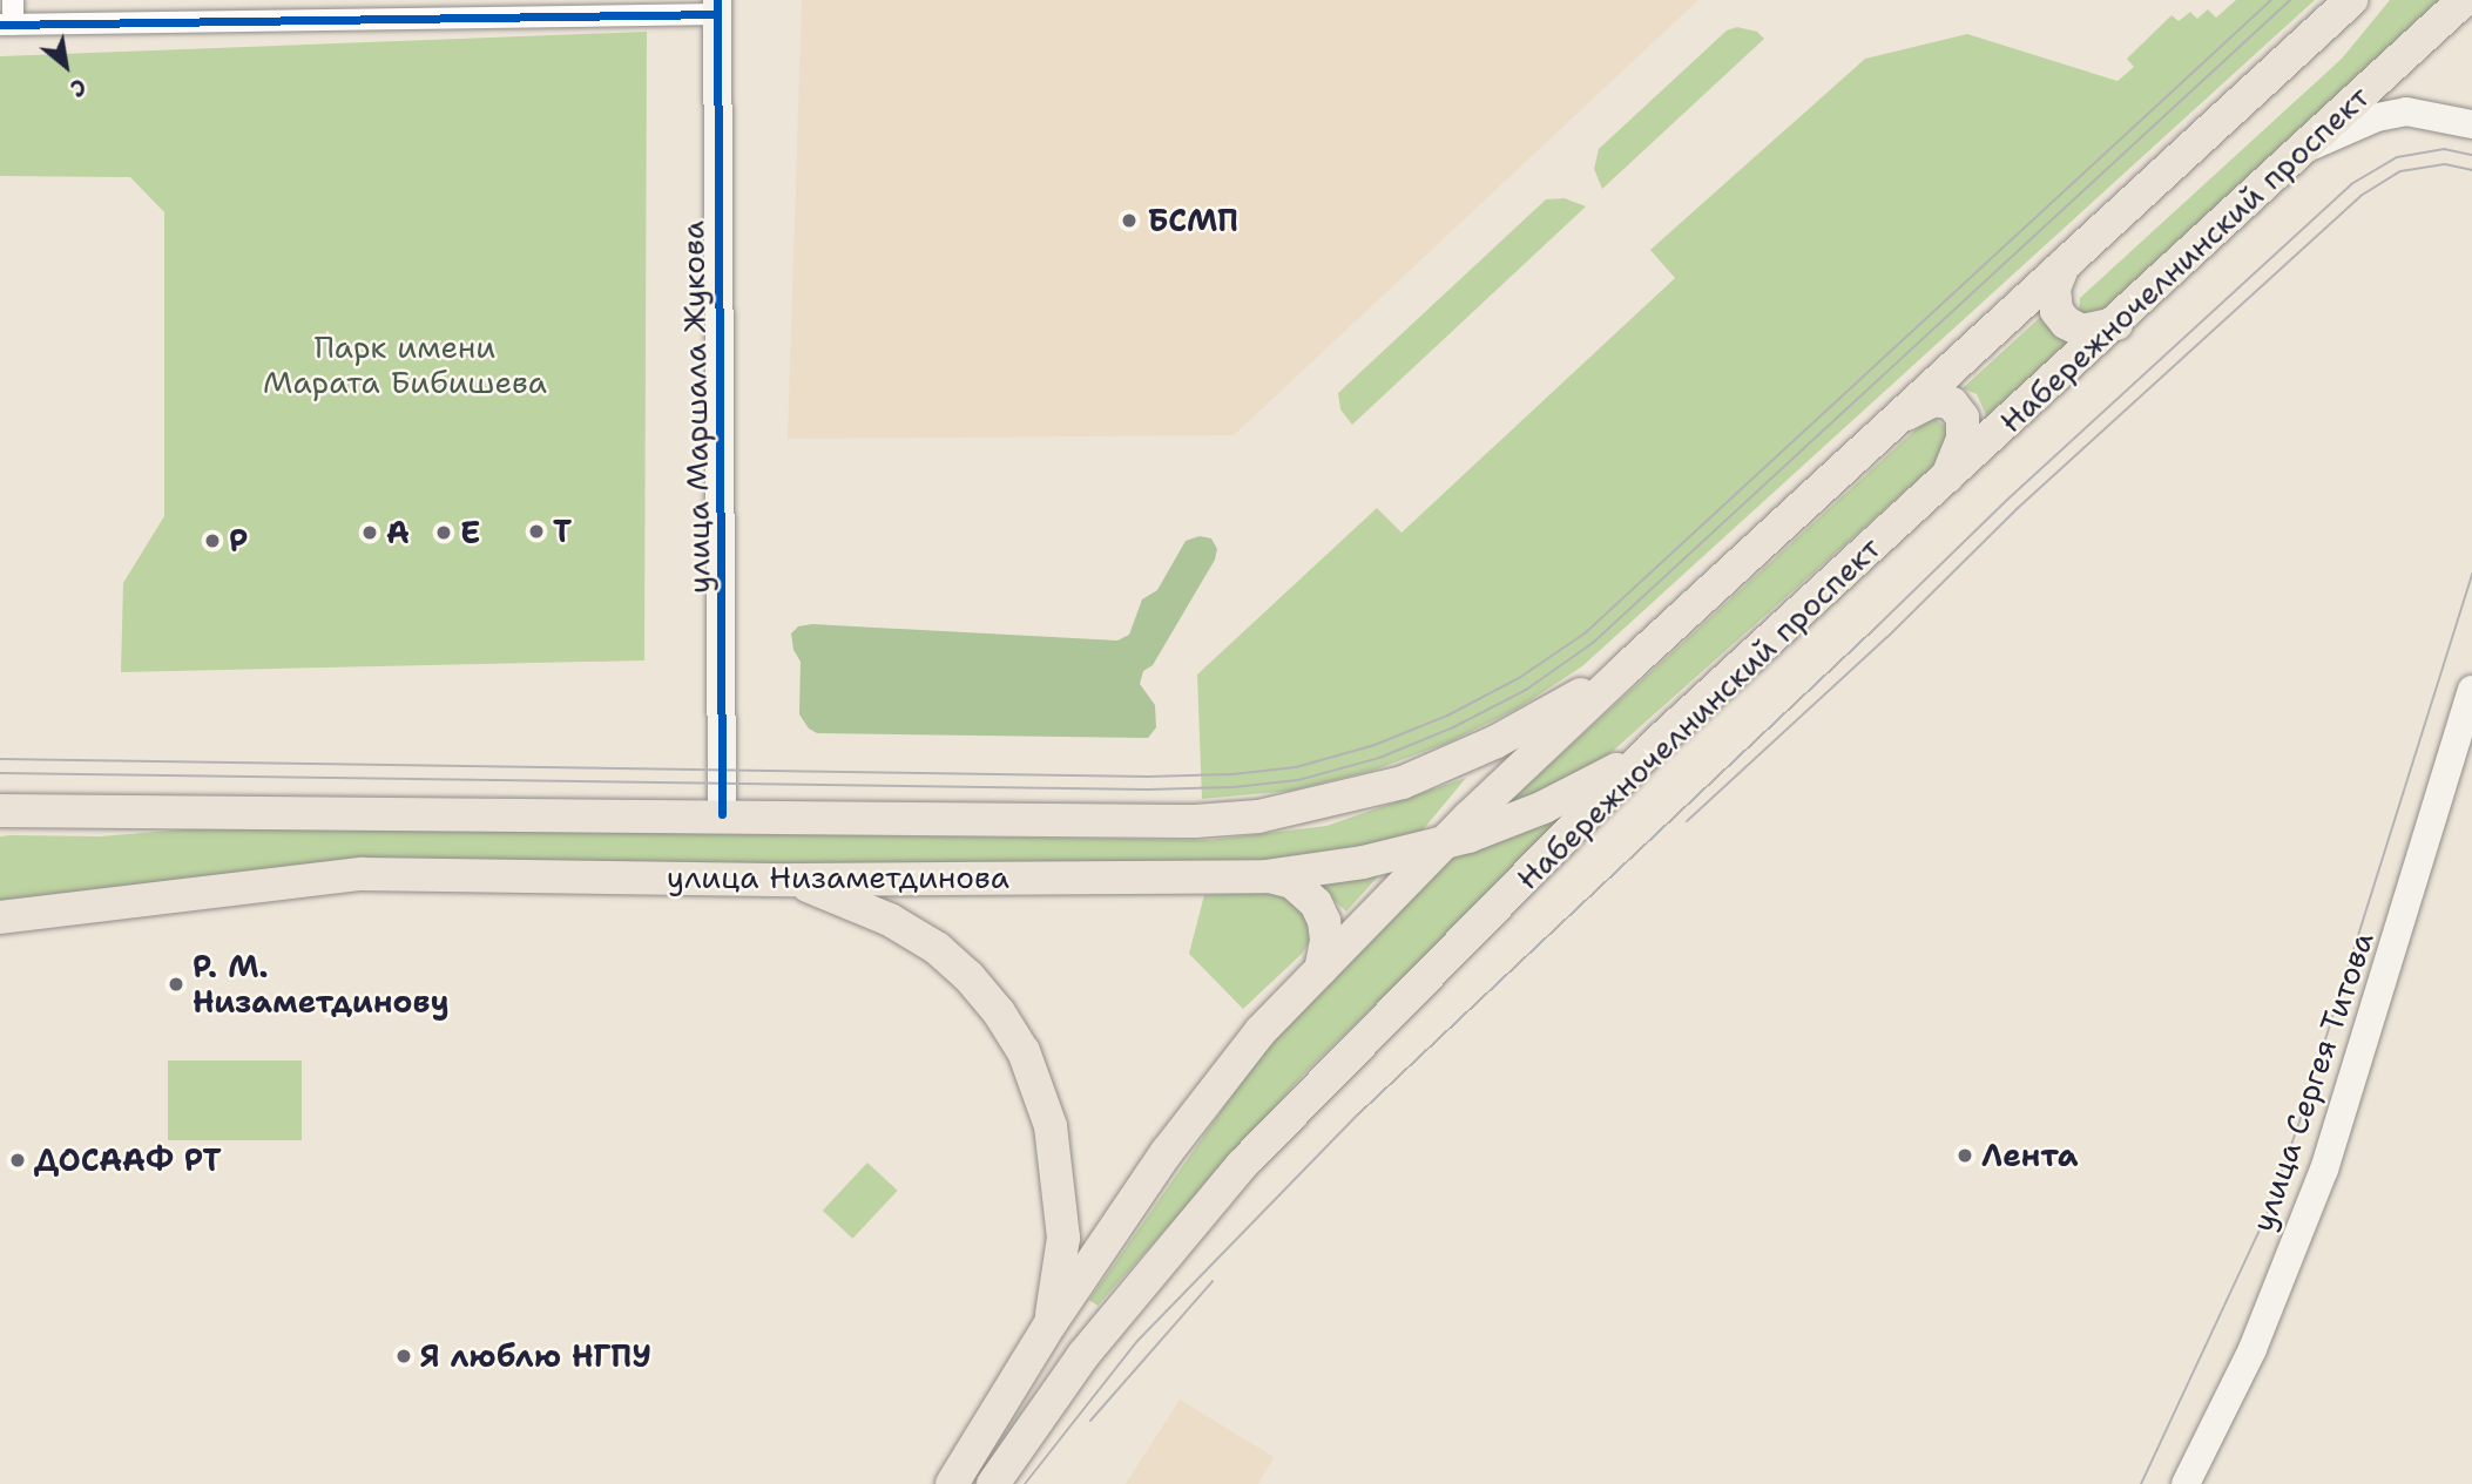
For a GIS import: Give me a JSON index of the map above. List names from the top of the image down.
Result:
{
  "streets": {
    "main road": [
      "Набережночелнинский проспект",
      "улица Маршала Жукова",
      "улица Низаметдинова",
      "улица Сергея Титова"
    ]
  },
  "crossings": [
    ["Набережночелнинский проспект", "улица Низаметдинова"],
    ["улица Маршала Жукова", "улица Низаметдинова"]
  ],
  "parks": ["Парк имени Марата Бибишева"],
  "places": [
    "БСМП",
    "Т",
    "А",
    "Е",
    "Р",
    "Р. М. Низаметдинову",
    "Лента",
    "ДОСААФ РТ",
    "Я люблю НГПУ"
  ],
  "north": "bottom right"
}
